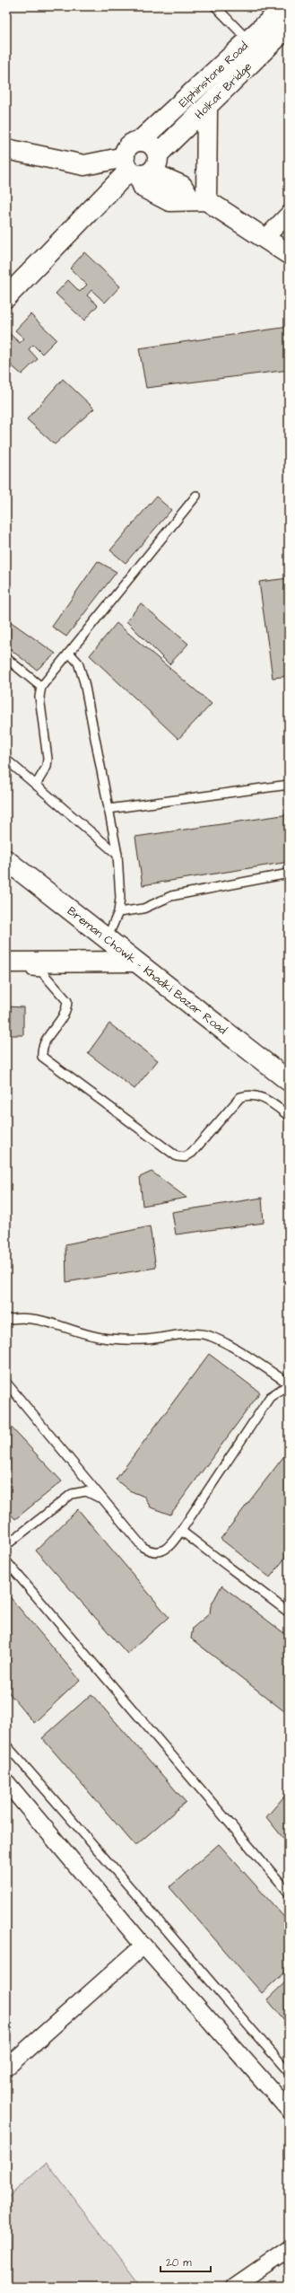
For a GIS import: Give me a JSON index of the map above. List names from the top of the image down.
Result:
{
  "streets": {
    "main road": ["Elphinstone Road", "Holkar Bridge", "Breman Chowk - Khadki Bazar Road"]
  },
  "crossings": [
    ["Elphinstone Road", "Holkar Bridge"]
  ],
  "scale_bar": "20 m"
}
